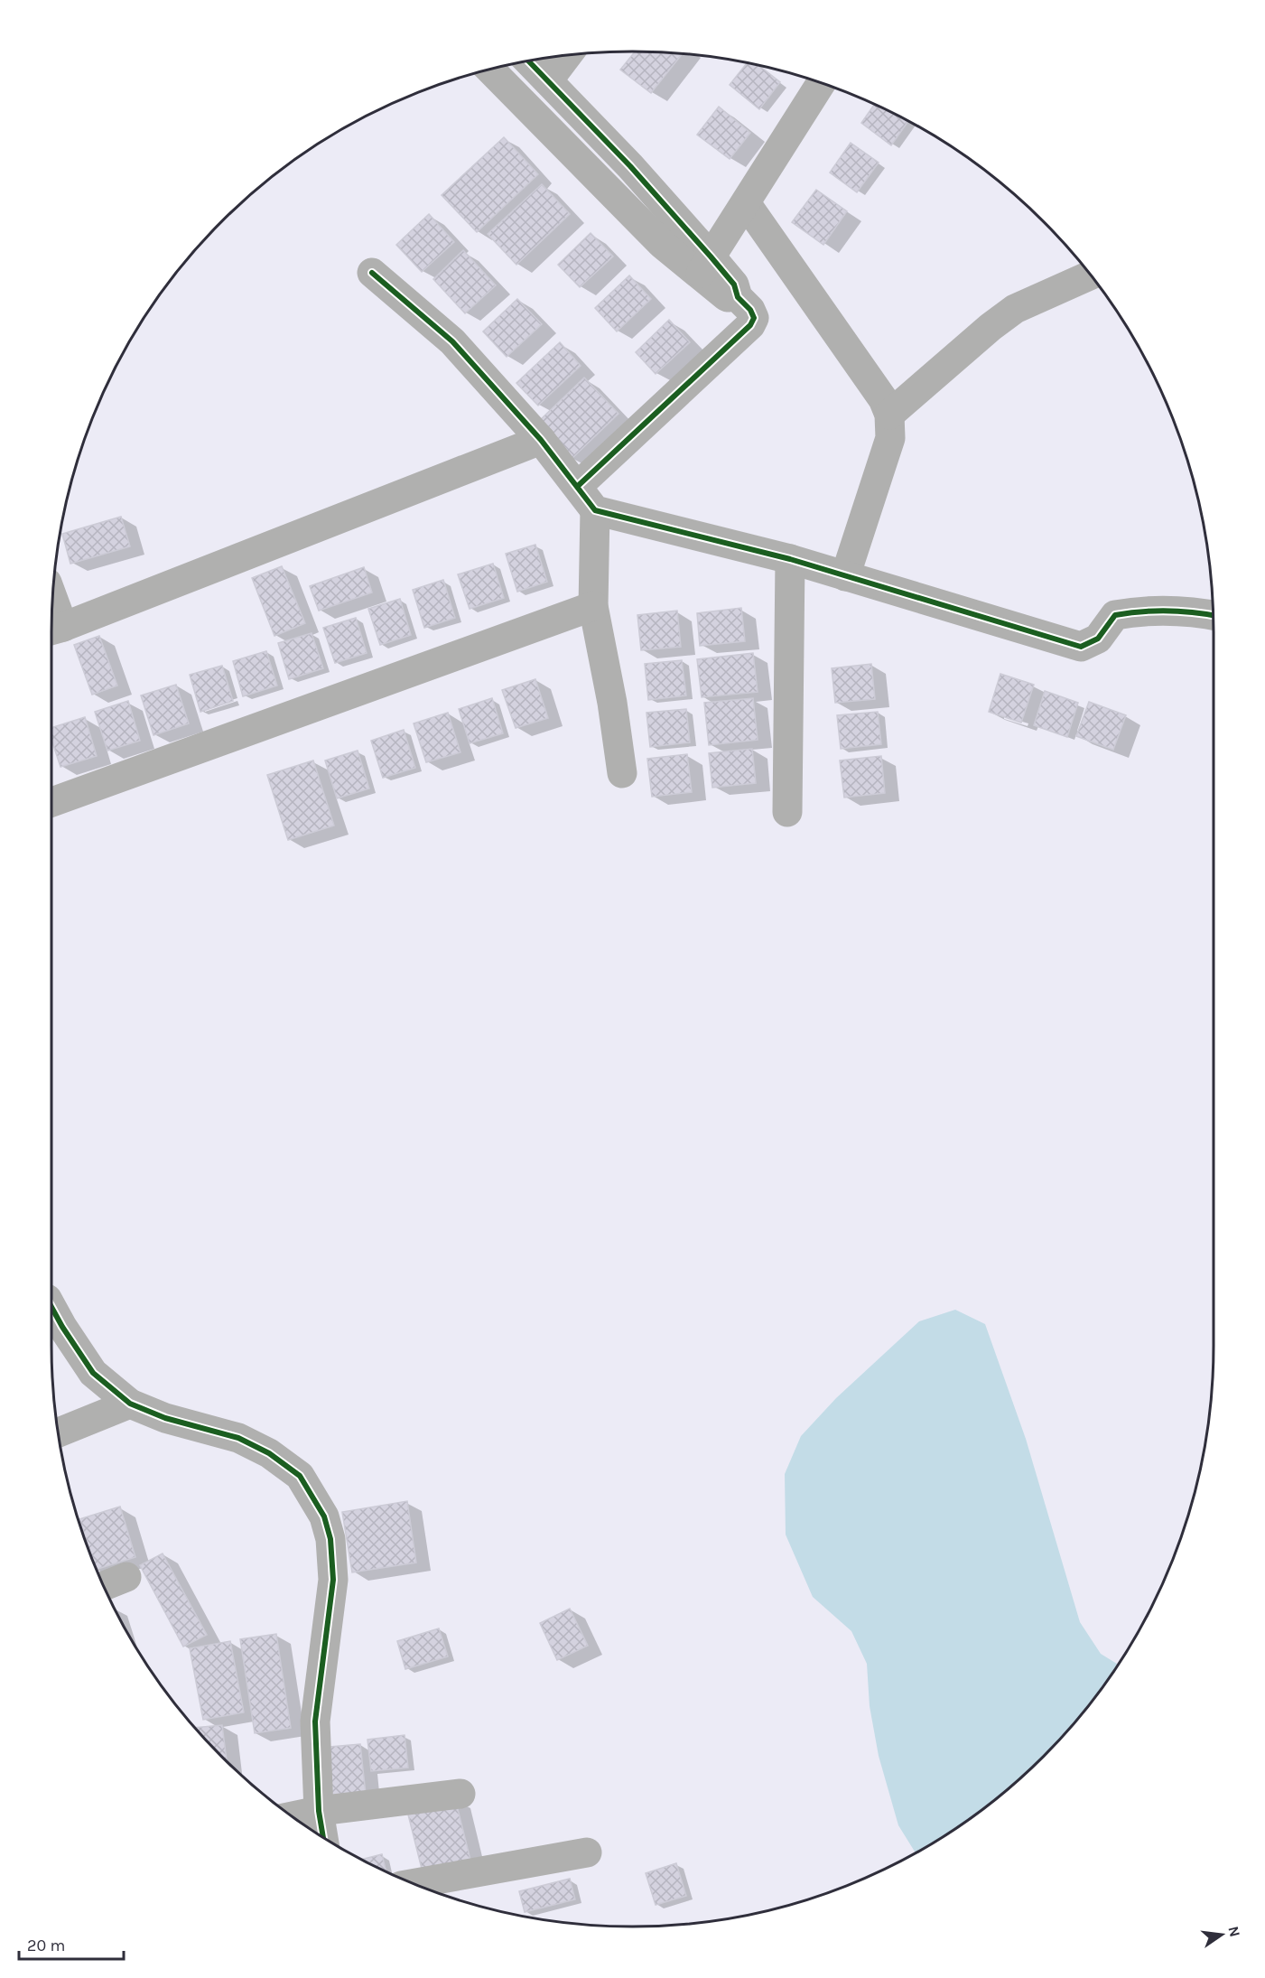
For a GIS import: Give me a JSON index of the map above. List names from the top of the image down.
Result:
{
  "scale_bar": "20 m",
  "north": "right"
}
